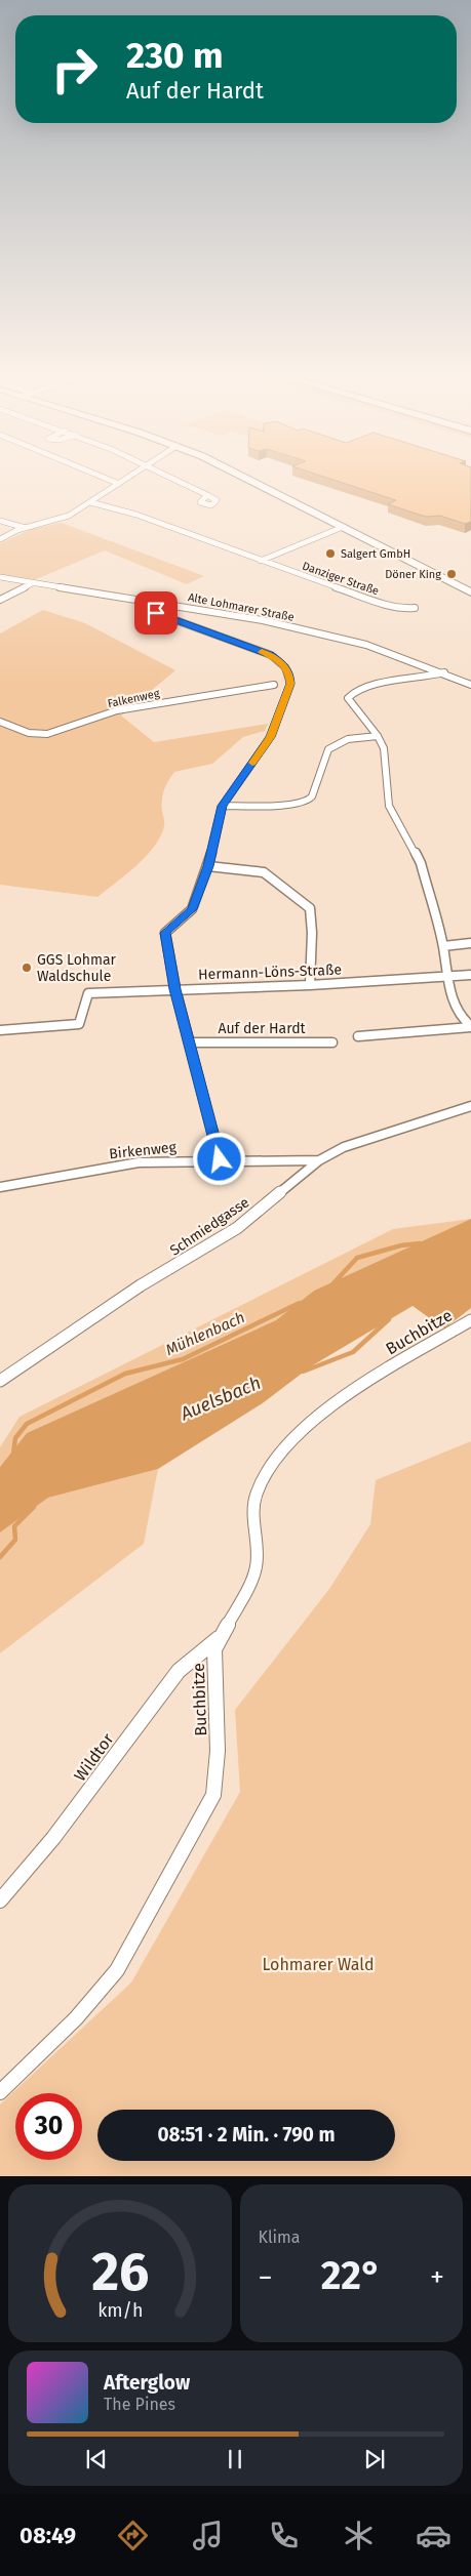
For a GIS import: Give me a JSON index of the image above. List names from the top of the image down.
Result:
{
  "streets": {
    "street": [
      "Danziger Straße",
      "Alte Lohmarer Straße",
      "Falkenweg",
      "Hermann-Löns-Straße",
      "Auf der Hardt",
      "Birkenweg",
      "Schmiedgasse",
      "Buchbitze",
      "Wildtor"
    ]
  },
  "crossings": [
    ["Birkenweg", "Schmiedgasse"],
    ["Buchbitze", "Wildtor"]
  ],
  "water": ["Mühlenbach", "Auelsbach"],
  "parks": ["Lohmarer Wald"],
  "places": ["Salgert GmbH", "Döner King", "GGS Lohmar Waldschule"],
  "page": {
    "turn": ["230 m", "Auf der Hardt"],
    "limit": "30",
    "trip": "08:51 · 2 Min. · 790 m",
    "tile": "Klima",
    "heat": ["−", "22°", "+"],
    "song": ["Afterglow", "The Pines"],
    "tabs": "08:49",
    "gauge": ["26", "km/h"]
  }
}
